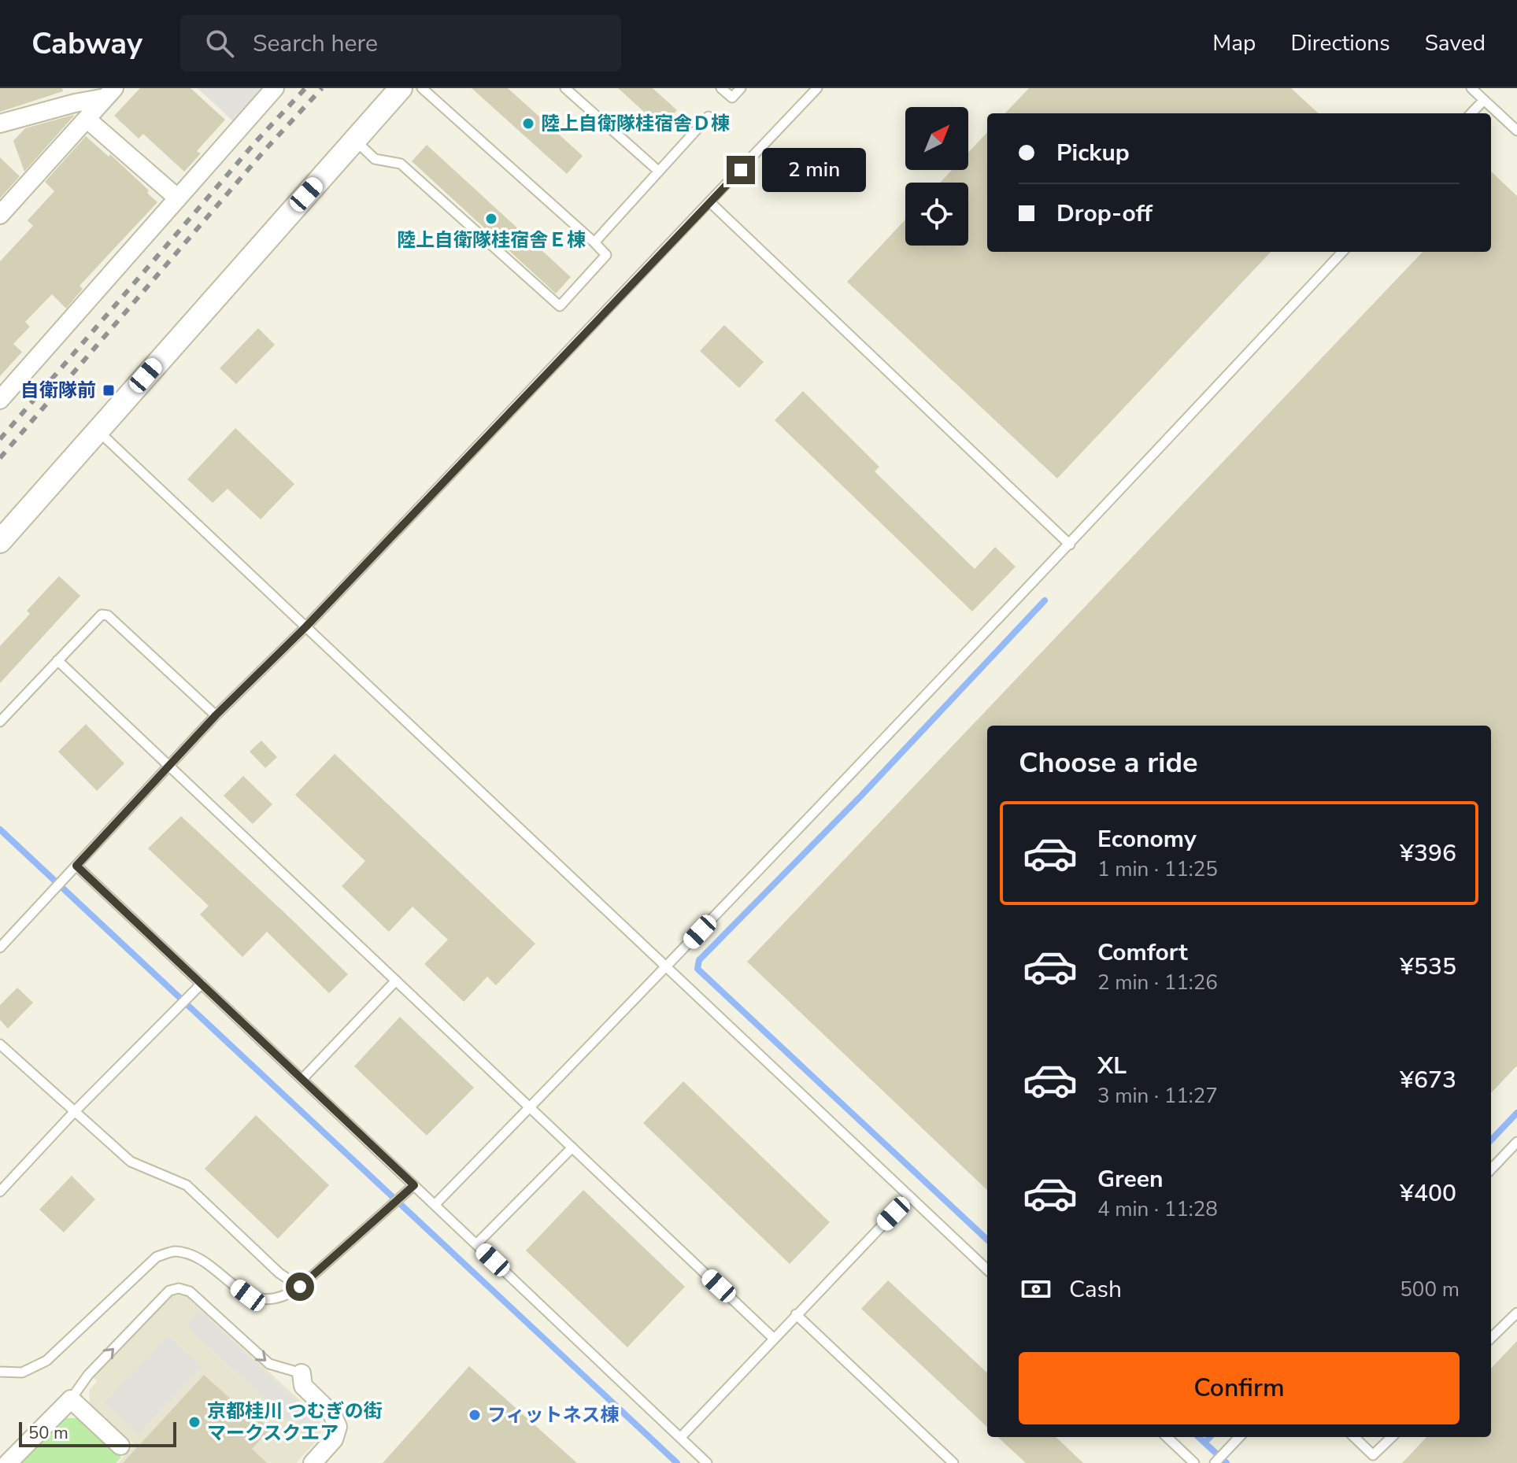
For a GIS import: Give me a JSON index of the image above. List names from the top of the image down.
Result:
{
  "places": {
    "other": [
      "陸上自衛隊桂宿舎Ｄ棟",
      "陸上自衛隊桂宿舎Ｅ棟",
      "フィットネス棟",
      "京都桂川 つむぎの街 マークスクエア"
    ],
    "transit": ["自衛隊前"]
  },
  "scale_bar": "50 m",
  "north": "top right",
  "page": {
    "header": "Cabway",
    "search": "Search here",
    "nav": ["Map", "Directions", "Saved"],
    "banner": ["Pickup", "Drop-off"],
    "bubble": "2 min",
    "heading": "Choose a ride",
    "list": [
      {
        "name": "Economy",
        "note": "1 min · 11:25",
        "value": "¥396"
      },
      {
        "name": "Comfort",
        "note": "2 min · 11:26",
        "value": "¥535"
      },
      {
        "name": "XL",
        "note": "3 min · 11:27",
        "value": "¥673"
      },
      {
        "name": "Green",
        "note": "4 min · 11:28",
        "value": "¥400"
      }
    ],
    "pay": ["Cash", "500 m"],
    "buttons": "Confirm",
    "scale": "50 m"
  }
}
